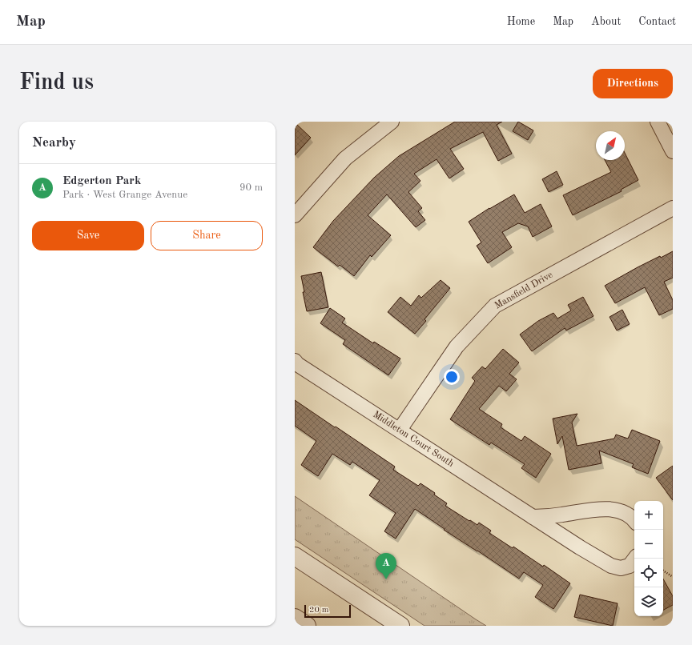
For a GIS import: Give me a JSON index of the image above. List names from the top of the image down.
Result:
{
  "streets": {
    "street": ["Mansfield Drive", "Middleton Court South"]
  },
  "crossings": [
    ["Mansfield Drive", "Middleton Court South"]
  ],
  "scale_bar": "20 m",
  "north": "top right",
  "page": {
    "header": "Map",
    "nav": [
      "Home",
      "Map",
      "About",
      "Contact"
    ],
    "buttons": [
      "Directions",
      ["Save", "Share"]
    ],
    "title": "Find us",
    "heading": "Nearby",
    "list": [
      {
        "mark": "A",
        "name": "Edgerton Park",
        "note": "Park · West Grange Avenue",
        "value": "90 m"
      }
    ],
    "map_buttons": ["+", "−"],
    "pins": "A",
    "scale": "20 m"
  }
}
